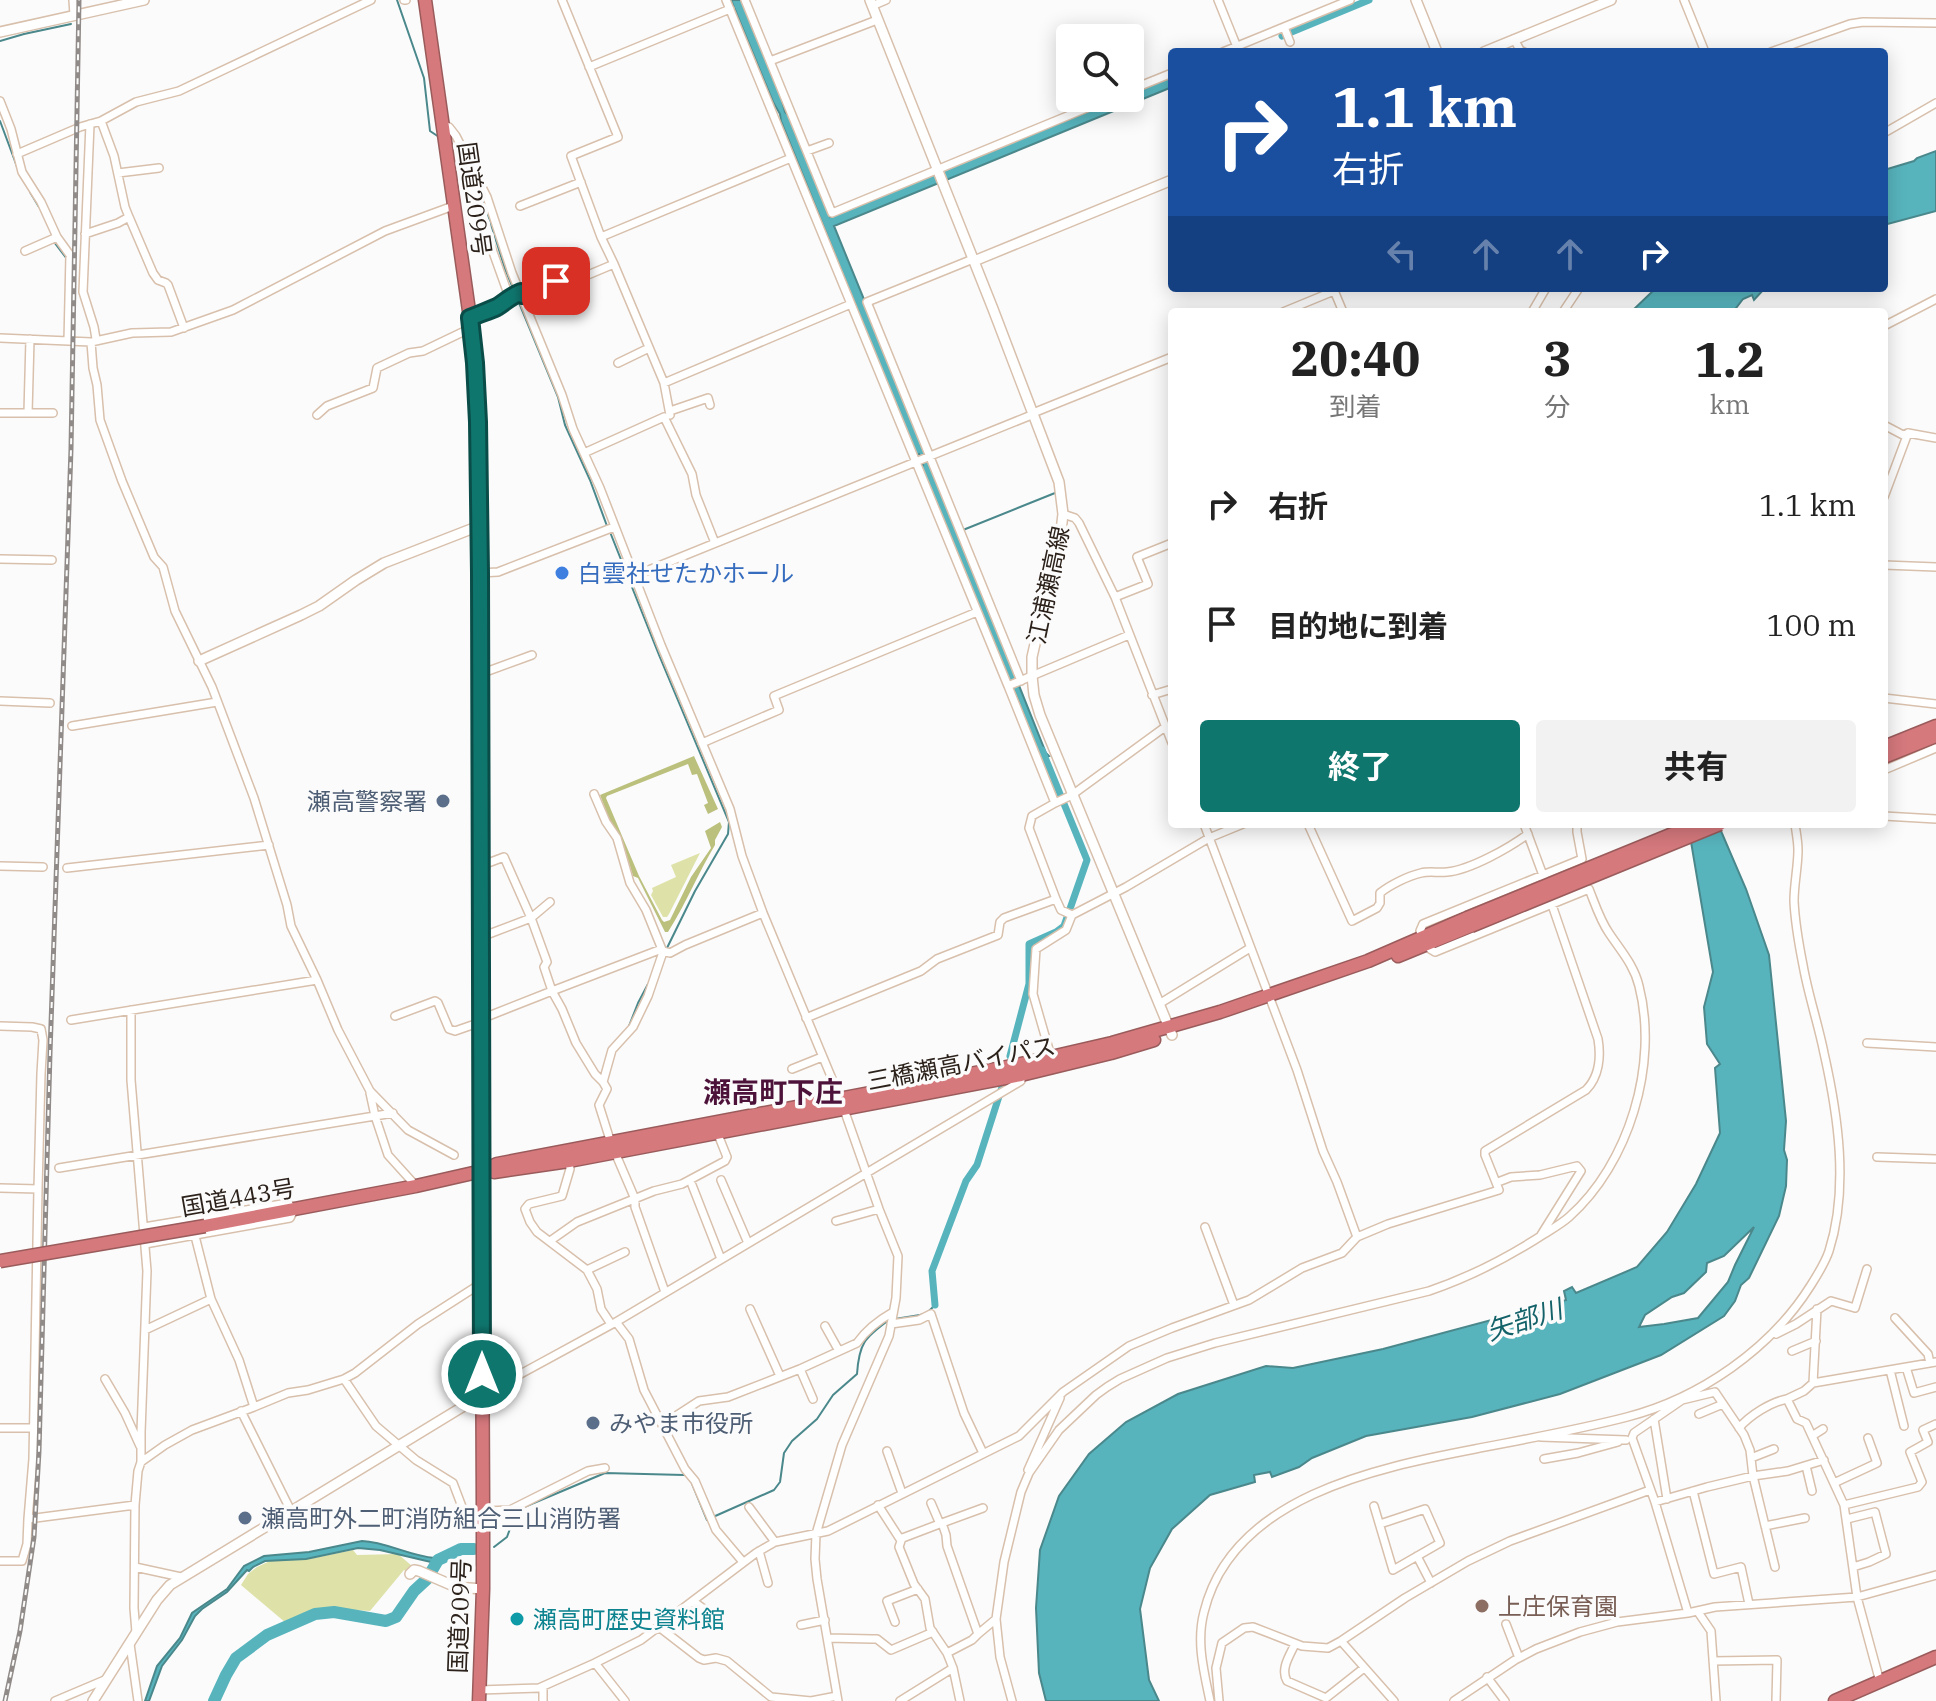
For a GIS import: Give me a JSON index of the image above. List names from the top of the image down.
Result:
{
  "streets": {
    "highway": ["国道209号", "三橋瀬高バイパス", "国道443号"],
    "street": ["江浦瀬高線"]
  },
  "crossings": [
    ["国道209号", "三橋瀬高バイパス"],
    ["国道209号", "国道443号"],
    ["江浦瀬高線", "三橋瀬高バイパス"],
    ["三橋瀬高バイパス", "国道443号"]
  ],
  "districts": ["瀬高町下庄"],
  "water": ["矢部川"],
  "places": [
    "白雲社せたかホール",
    "瀬高警察署",
    "みやま市役所",
    "瀬高町外二町消防組合三山消防署",
    "上庄保育園",
    "瀬高町歴史資料館"
  ],
  "page": {
    "turn": ["1.1 km", "右折"],
    "eta": [
      "20:40",
      "到着",
      "3",
      "分",
      "1.2",
      "km"
    ],
    "list": [
      {
        "name": "右折",
        "value": "1.1 km"
      },
      {
        "name": "目的地に到着",
        "value": "100 m"
      }
    ],
    "buttons": ["終了", "共有"]
  }
}
